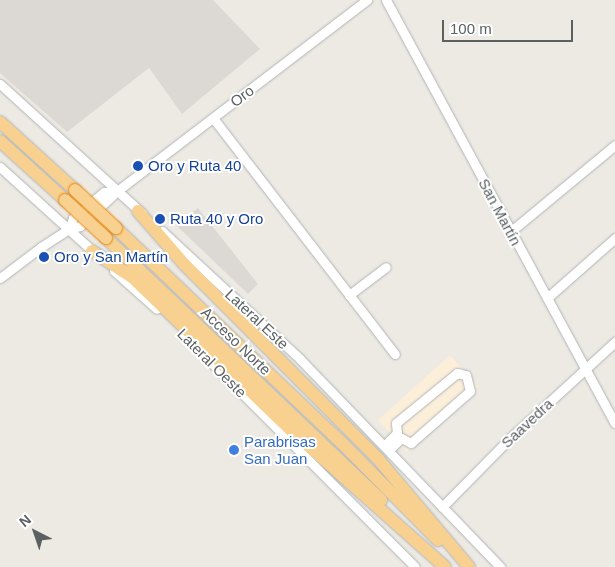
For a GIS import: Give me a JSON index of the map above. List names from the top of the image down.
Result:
{
  "streets": {
    "highway": ["Acceso Norte"],
    "street": [
      "Oro",
      "San Martín",
      "Lateral Este",
      "Lateral Oeste",
      "Saavedra"
    ]
  },
  "crossings": [
    ["Oro", "Lateral Este"],
    ["Oro", "Lateral Oeste"],
    ["San Martín", "Saavedra"],
    ["Lateral Este", "Saavedra"]
  ],
  "places": [
    "Oro y Ruta 40",
    "Ruta 40 y Oro",
    "Oro y San Martín",
    "Parabrisas San Juan"
  ],
  "scale_bar": "100 m",
  "north": "top left"
}
